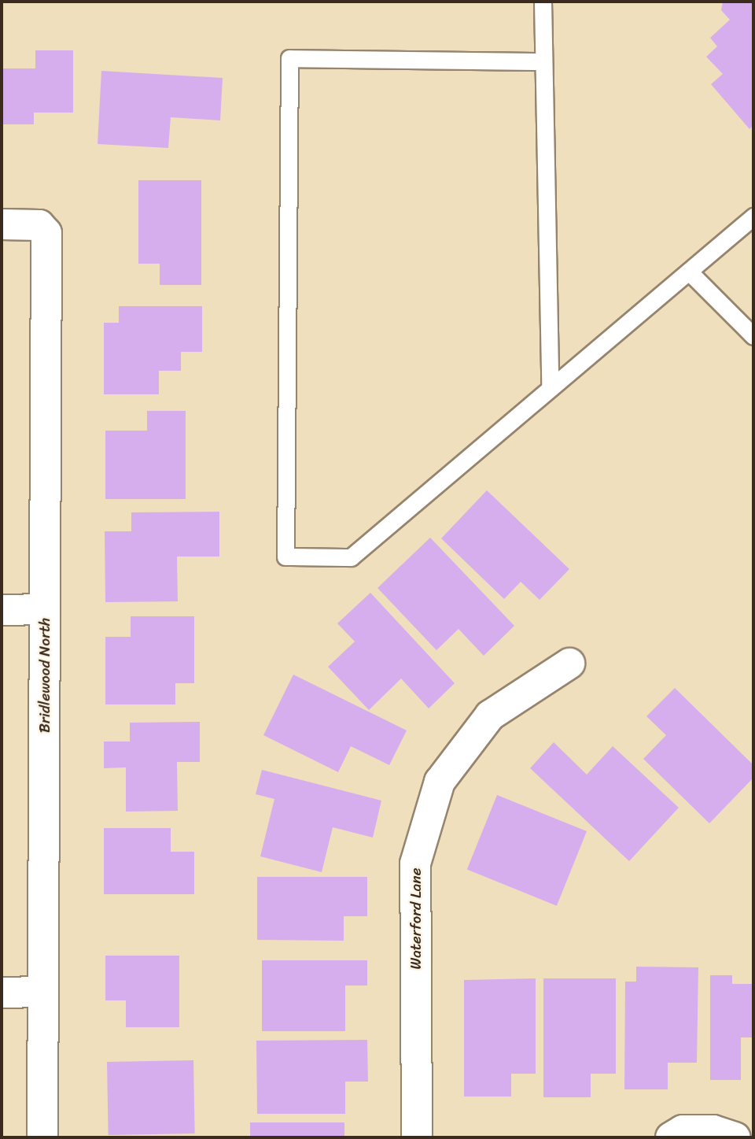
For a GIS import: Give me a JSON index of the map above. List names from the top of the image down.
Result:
{
  "streets": {
    "street": ["Bridlewood North", "Waterford Lane"]
  }
}
